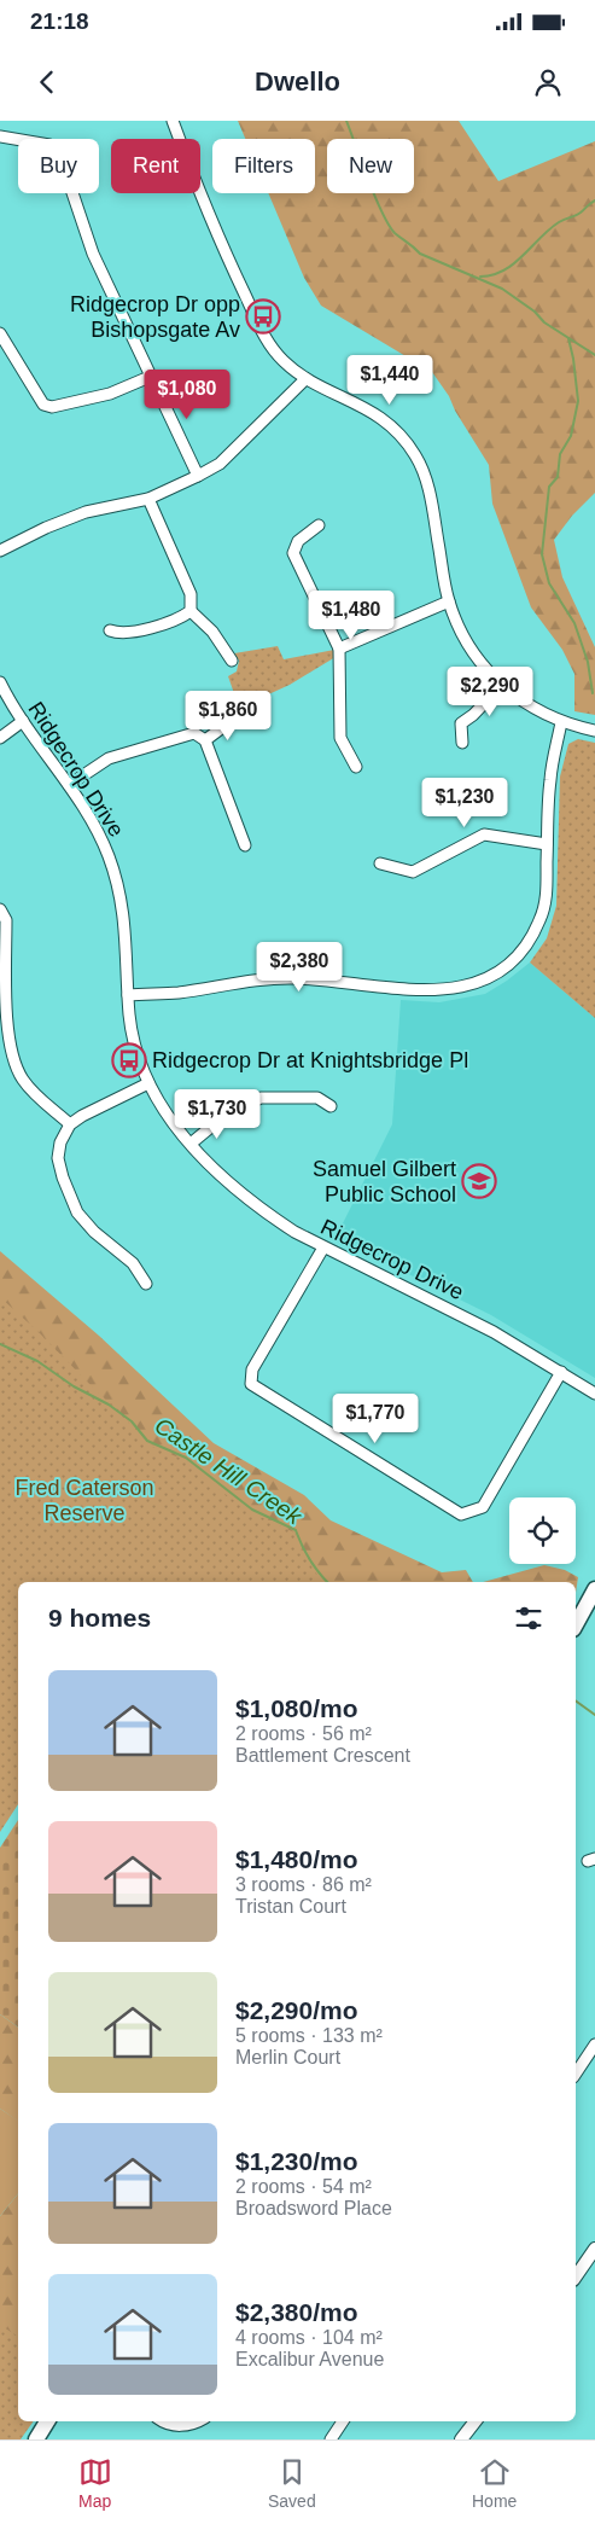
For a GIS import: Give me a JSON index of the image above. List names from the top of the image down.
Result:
{
  "streets": {
    "street": ["Ridgecrop Drive"]
  },
  "water": ["Castle Hill Creek"],
  "parks": ["Fred Caterson Reserve"],
  "places": {
    "bus stop": ["Ridgecrop Dr opp Bishopsgate Av", "Ridgecrop Dr at Knightsbridge Pl"],
    "school or university": ["Samuel Gilbert Public School"]
  },
  "page": {
    "status": "21:18",
    "header": "Dwello",
    "chip": [
      "Buy",
      "Rent",
      "Filters",
      "New"
    ],
    "price": [
      "$1,440",
      "$1,080",
      "$1,480",
      "$2,290",
      "$1,860",
      "$1,230",
      "$2,380",
      "$1,730",
      "$1,770"
    ],
    "heading": "9 homes",
    "list": [
      {
        "name": "$1,080/mo",
        "note": "2 rooms · 56 m² · Battlement Crescent"
      },
      {
        "name": "$1,480/mo",
        "note": "3 rooms · 86 m² · Tristan Court"
      },
      {
        "name": "$2,290/mo",
        "note": "5 rooms · 133 m² · Merlin Court"
      },
      {
        "name": "$1,230/mo",
        "note": "2 rooms · 54 m² · Broadsword Place"
      },
      {
        "name": "$2,380/mo",
        "note": "4 rooms · 104 m² · Excalibur Avenue"
      }
    ],
    "tabs": ["Map", "Saved", "Home"]
  }
}
